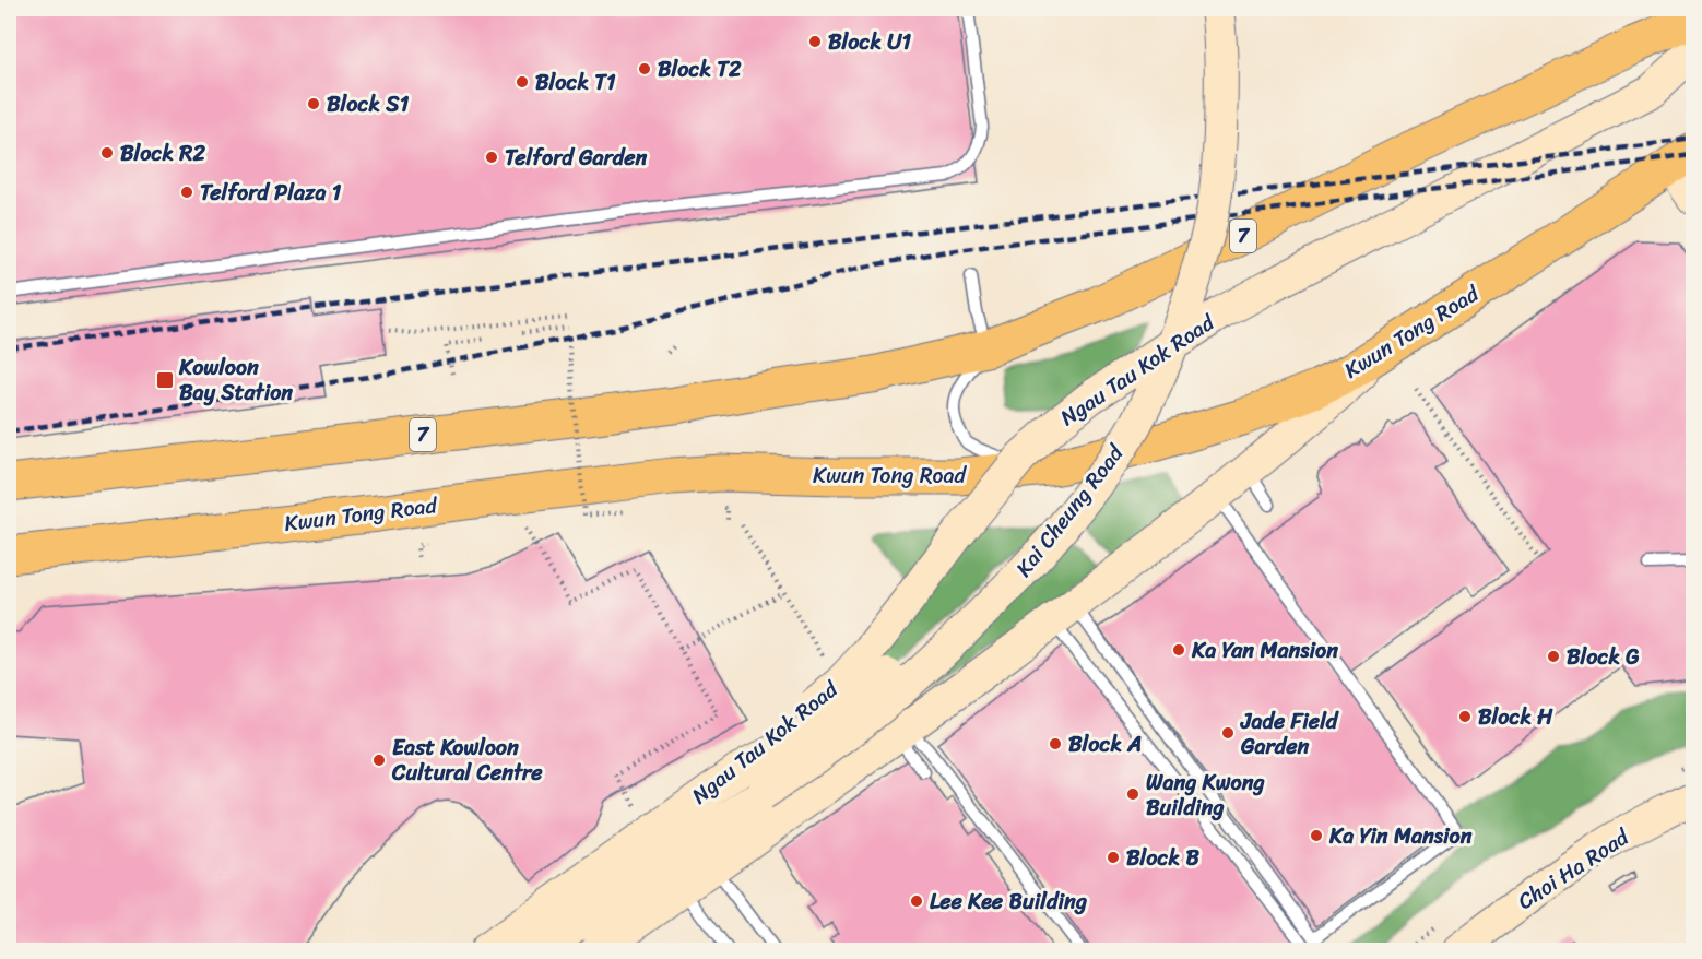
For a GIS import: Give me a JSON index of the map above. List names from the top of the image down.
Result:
{
  "streets": {
    "highway": ["7", "Kwun Tong Road"],
    "main road": ["Ngau Tau Kok Road", "Kai Cheung Road", "Choi Ha Road"]
  },
  "crossings": [
    ["Ngau Tau Kok Road", "Kai Cheung Road"]
  ],
  "places": {
    "other": [
      "Block U1",
      "Block T2",
      "Block T1",
      "Block S1",
      "Block R2",
      "Telford Garden",
      "Telford Plaza 1",
      "Ka Yan Mansion",
      "Block G",
      "Block H",
      "Jade Field Garden",
      "Block A",
      "East Kowloon Cultural Centre",
      "Wang Kwong Building",
      "Ka Yin Mansion",
      "Block B",
      "Lee Kee Building"
    ],
    "transit": ["Kowloon Bay Station"]
  }
}
